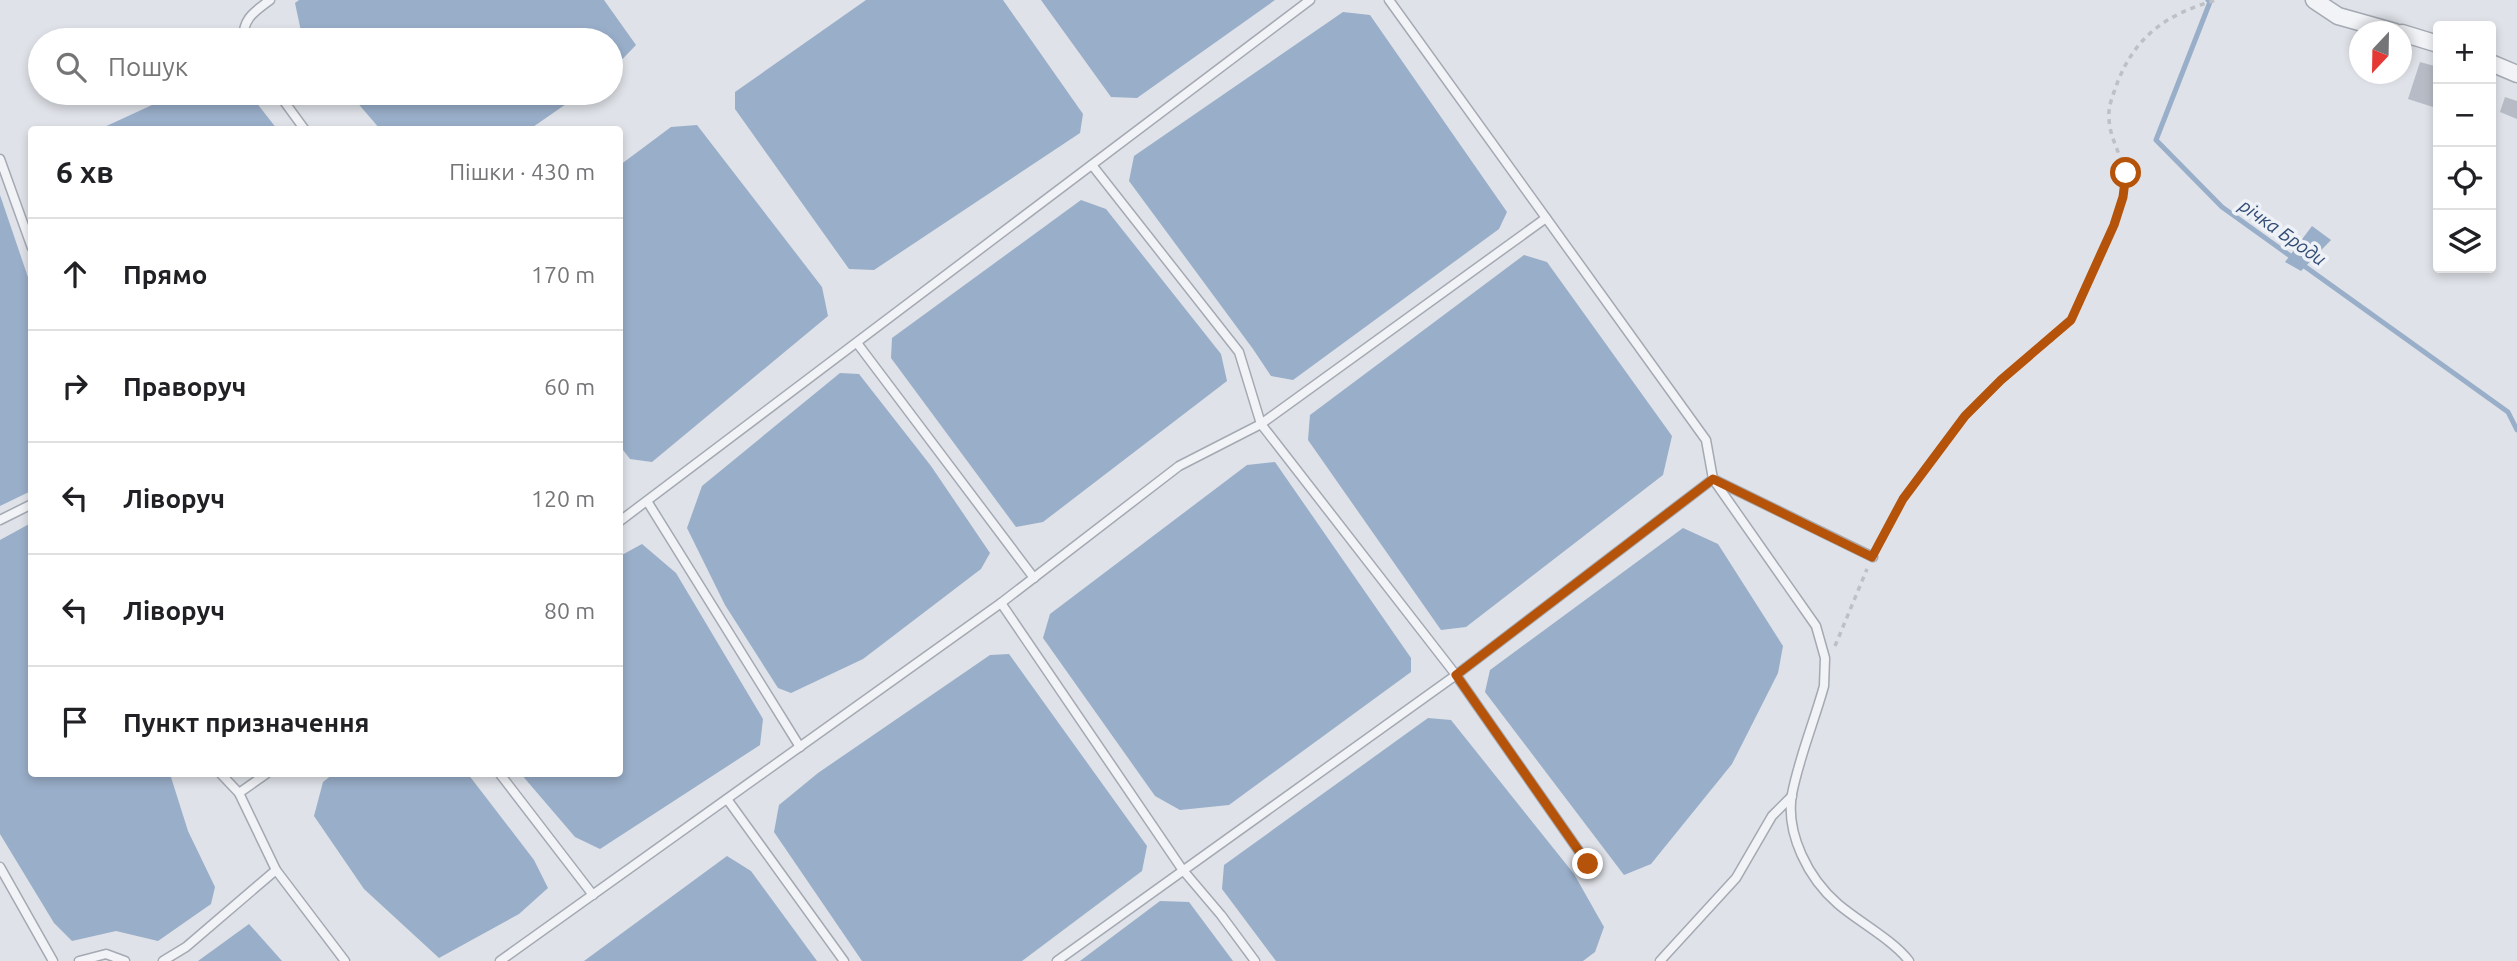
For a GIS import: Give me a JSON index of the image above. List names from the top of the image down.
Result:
{
  "water": ["річка Броди"],
  "north": "bottom",
  "page": {
    "map_buttons": ["+", "−"],
    "search": "Пошук",
    "heading": ["6 хв", "Пішки · 430 m"],
    "list": [
      ["Прямо", "170 m"],
      ["Праворуч", "60 m"],
      ["Ліворуч", "120 m"],
      ["Ліворуч", "80 m"],
      "Пункт призначення"
    ]
  }
}
